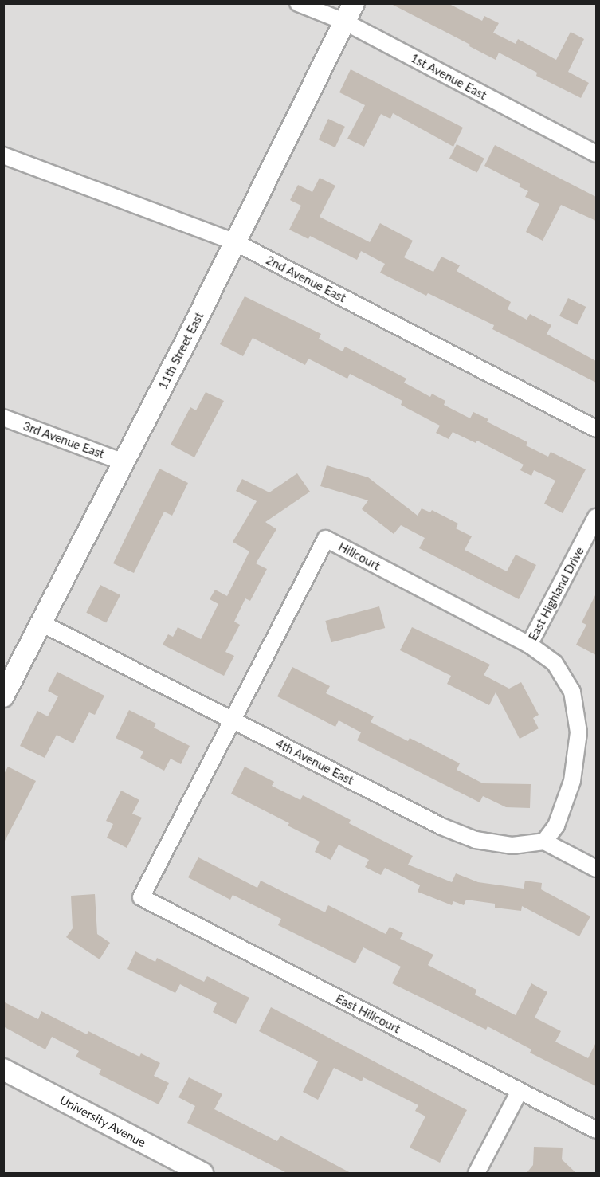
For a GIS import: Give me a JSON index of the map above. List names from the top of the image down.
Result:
{
  "streets": {
    "street": [
      "1st Avenue East",
      "2nd Avenue East",
      "11th Street East",
      "3rd Avenue East",
      "Hillcourt",
      "East Highland Drive",
      "4th Avenue East",
      "East Hillcourt",
      "University Avenue"
    ]
  },
  "crossings": [
    ["1st Avenue East", "11th Street East"],
    ["2nd Avenue East", "11th Street East"],
    ["11th Street East", "3rd Avenue East"],
    ["11th Street East", "4th Avenue East"],
    ["Hillcourt", "East Highland Drive"],
    ["Hillcourt", "4th Avenue East"],
    ["Hillcourt", "East Hillcourt"]
  ]
}
